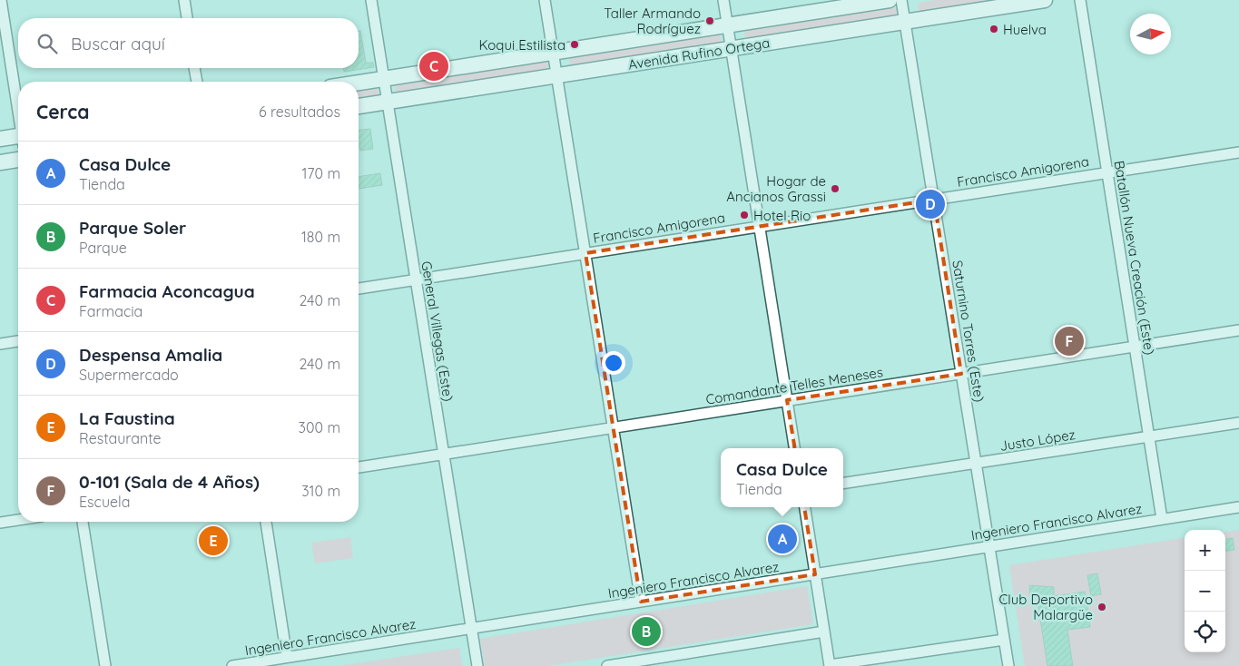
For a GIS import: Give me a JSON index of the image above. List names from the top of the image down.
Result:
{
  "streets": {
    "main road": ["Avenida Rufino Ortega"],
    "street": [
      "Francisco Amigorena",
      "Batallón Nueva Creación (Este)",
      "General Villegas (Este)",
      "Saturnino Torres (Este)",
      "Comandante Telles Meneses",
      "Justo López",
      "Ingeniero Francisco Alvarez"
    ]
  },
  "crossings": [
    ["Avenida Rufino Ortega", "General Villegas (Este)"],
    ["Avenida Rufino Ortega", "Saturnino Torres (Este)"],
    ["Francisco Amigorena", "Batallón Nueva Creación (Este)"],
    ["Francisco Amigorena", "General Villegas (Este)"],
    ["Francisco Amigorena", "Saturnino Torres (Este)"],
    ["Batallón Nueva Creación (Este)", "Comandante Telles Meneses"],
    ["Batallón Nueva Creación (Este)", "Justo López"],
    ["Batallón Nueva Creación (Este)", "Ingeniero Francisco Alvarez"],
    ["General Villegas (Este)", "Comandante Telles Meneses"],
    ["General Villegas (Este)", "Ingeniero Francisco Alvarez"],
    ["Saturnino Torres (Este)", "Comandante Telles Meneses"],
    ["Saturnino Torres (Este)", "Justo López"],
    ["Saturnino Torres (Este)", "Ingeniero Francisco Alvarez"]
  ],
  "places": [
    "Taller Armando Rodríguez",
    "Huelva",
    "Koqui Estilista",
    "Hogar de Ancianos Grassi",
    "Hotel Rio",
    "Club Deportivo Malargüe"
  ],
  "north": "right",
  "page": {
    "search": "Buscar aquí",
    "pins": [
      "C",
      "D",
      "F",
      "A",
      "E",
      "B"
    ],
    "heading": ["Cerca", "6 resultados"],
    "list": [
      {
        "mark": "A",
        "name": "Casa Dulce",
        "note": "Tienda",
        "value": "170 m"
      },
      {
        "mark": "B",
        "name": "Parque Soler",
        "note": "Parque",
        "value": "180 m"
      },
      {
        "mark": "C",
        "name": "Farmacia Aconcagua",
        "note": "Farmacia",
        "value": "240 m"
      },
      {
        "mark": "D",
        "name": "Despensa Amalia",
        "note": "Supermercado",
        "value": "240 m"
      },
      {
        "mark": "E",
        "name": "La Faustina",
        "note": "Restaurante",
        "value": "300 m"
      },
      {
        "mark": "F",
        "name": "0-101 (Sala de 4 Años)",
        "note": "Escuela",
        "value": "310 m"
      }
    ],
    "popup": ["Casa Dulce", "Tienda"],
    "map_buttons": ["+", "−"]
  }
}
